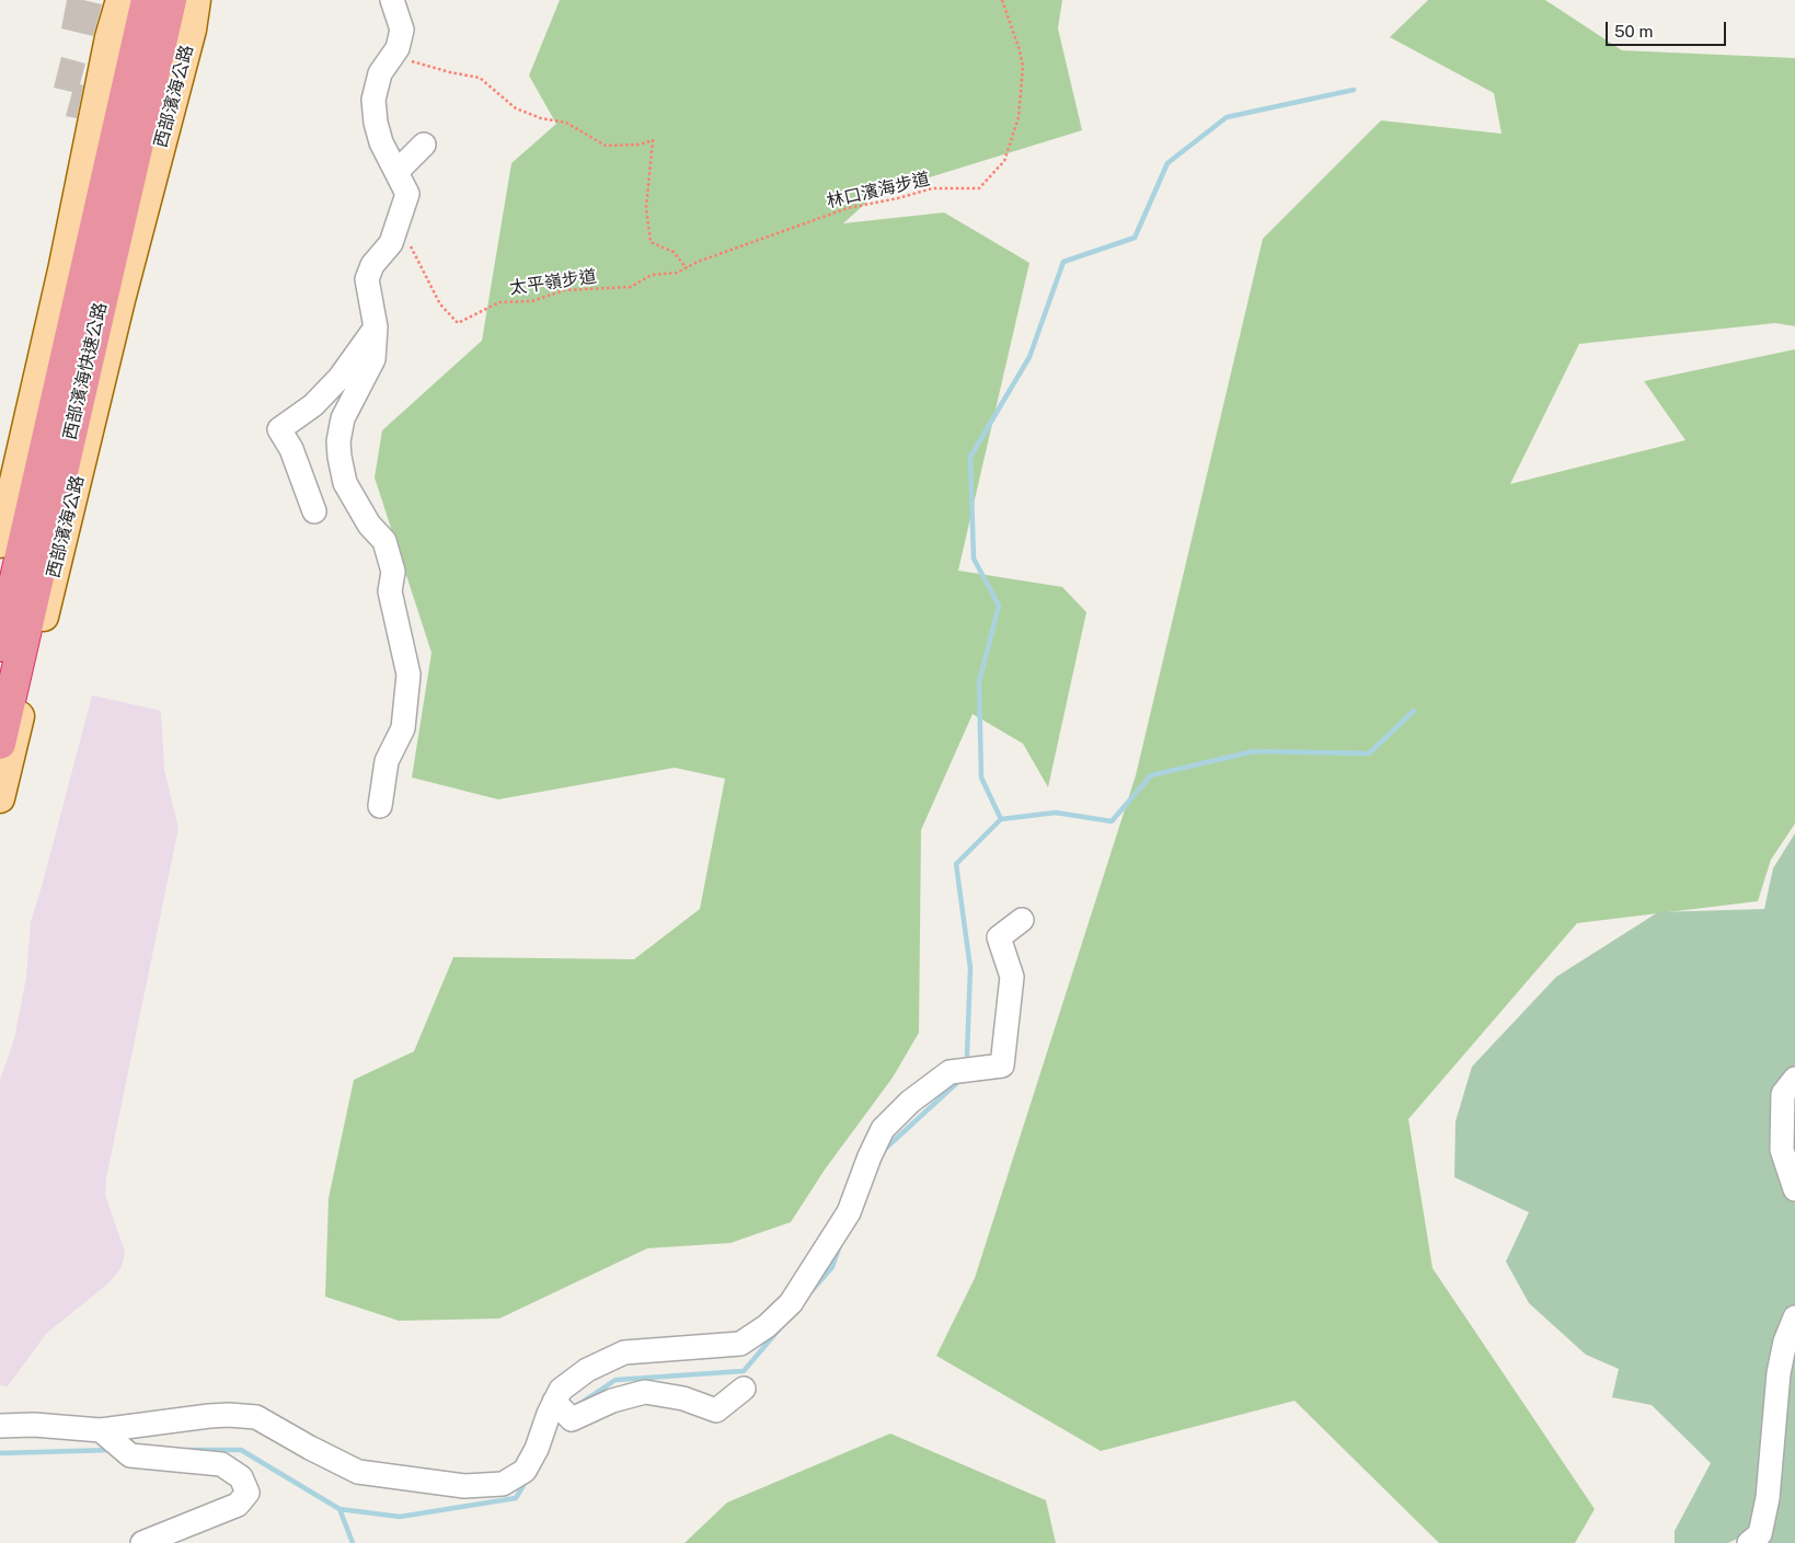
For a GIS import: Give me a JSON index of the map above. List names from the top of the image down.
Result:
{
  "streets": {
    "highway": ["西部濱海快速公路"],
    "main road": ["西部濱海公路"],
    "path": ["林口濱海步道", "太平嶺步道"]
  },
  "crossings": [
    ["林口濱海步道", "太平嶺步道"]
  ],
  "scale_bar": "50 m"
}
